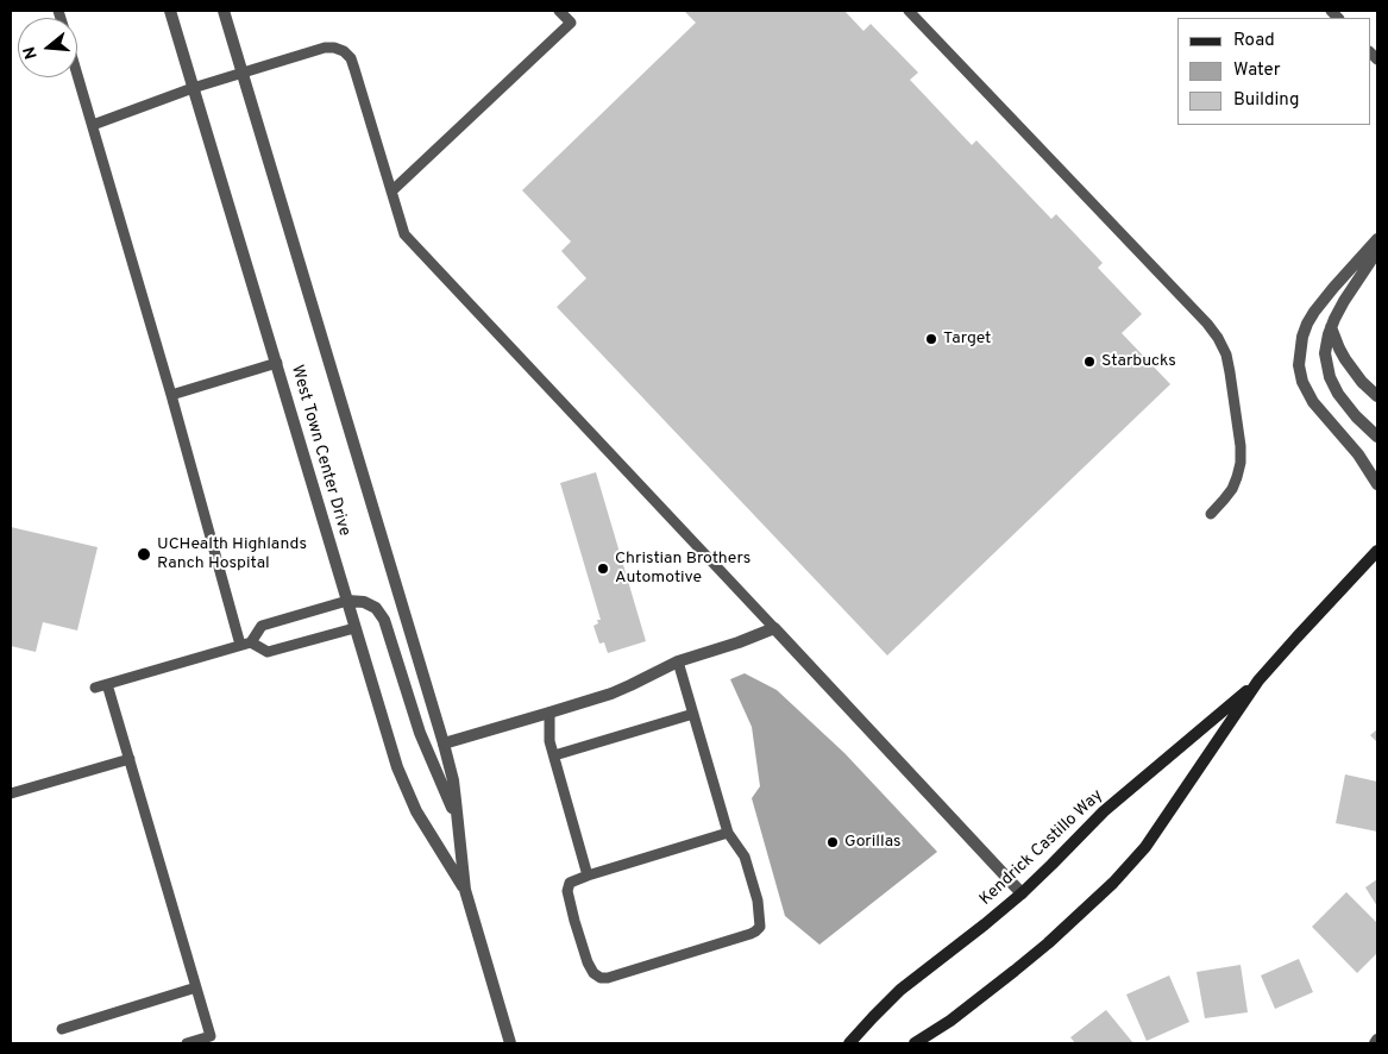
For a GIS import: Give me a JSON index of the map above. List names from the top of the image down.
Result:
{
  "streets": {
    "main road": ["Kendrick Castillo Way"],
    "street": ["West Town Center Drive"]
  },
  "places": [
    "Target",
    "Starbucks",
    "UCHealth Highlands Ranch Hospital",
    "Christian Brothers Automotive",
    "Gorillas"
  ],
  "legend": ["Road", "Water", "Building"],
  "north": "left"
}
